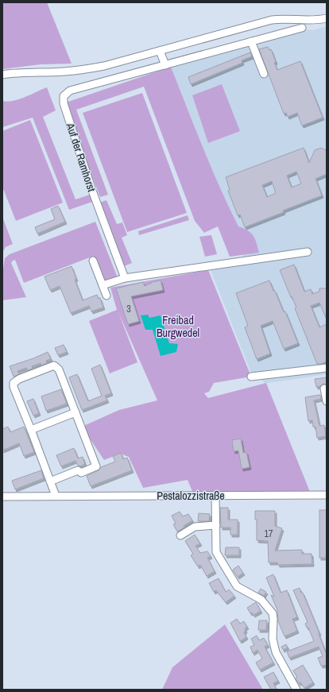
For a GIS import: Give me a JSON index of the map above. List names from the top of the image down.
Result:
{
  "streets": {
    "street": ["Auf der Ramhorst", "Pestalozzistraße"]
  },
  "parks": ["Freibad Burgwedel"],
  "house_numbers": ["3", "17"]
}
